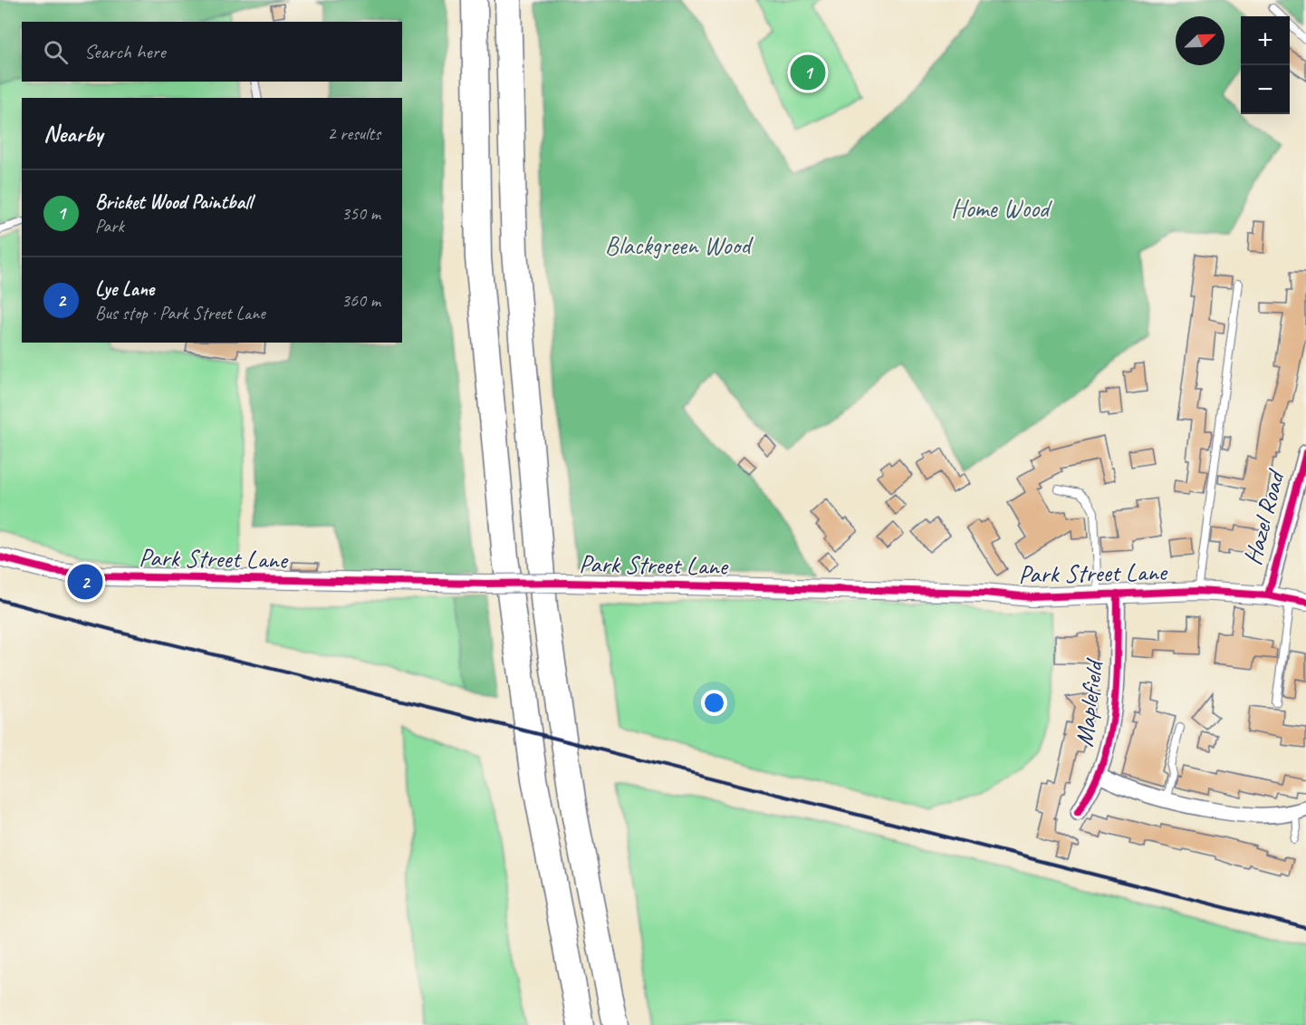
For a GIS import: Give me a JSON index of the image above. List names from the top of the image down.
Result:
{
  "streets": {
    "street": ["Hazel Road", "Park Street Lane", "Maplefield"]
  },
  "crossings": [
    ["Hazel Road", "Park Street Lane"],
    ["Park Street Lane", "Maplefield"]
  ],
  "parks": ["Home Wood", "Blackgreen Wood"],
  "north": "top right",
  "page": {
    "map_buttons": ["+", "−"],
    "search": "Search here",
    "pins": ["1", "2"],
    "heading": ["Nearby", "2 results"],
    "list": [
      {
        "mark": "1",
        "name": "Bricket Wood Paintball",
        "note": "Park",
        "value": "350 m"
      },
      {
        "mark": "2",
        "name": "Lye Lane",
        "note": "Bus stop · Park Street Lane",
        "value": "360 m"
      }
    ]
  }
}
